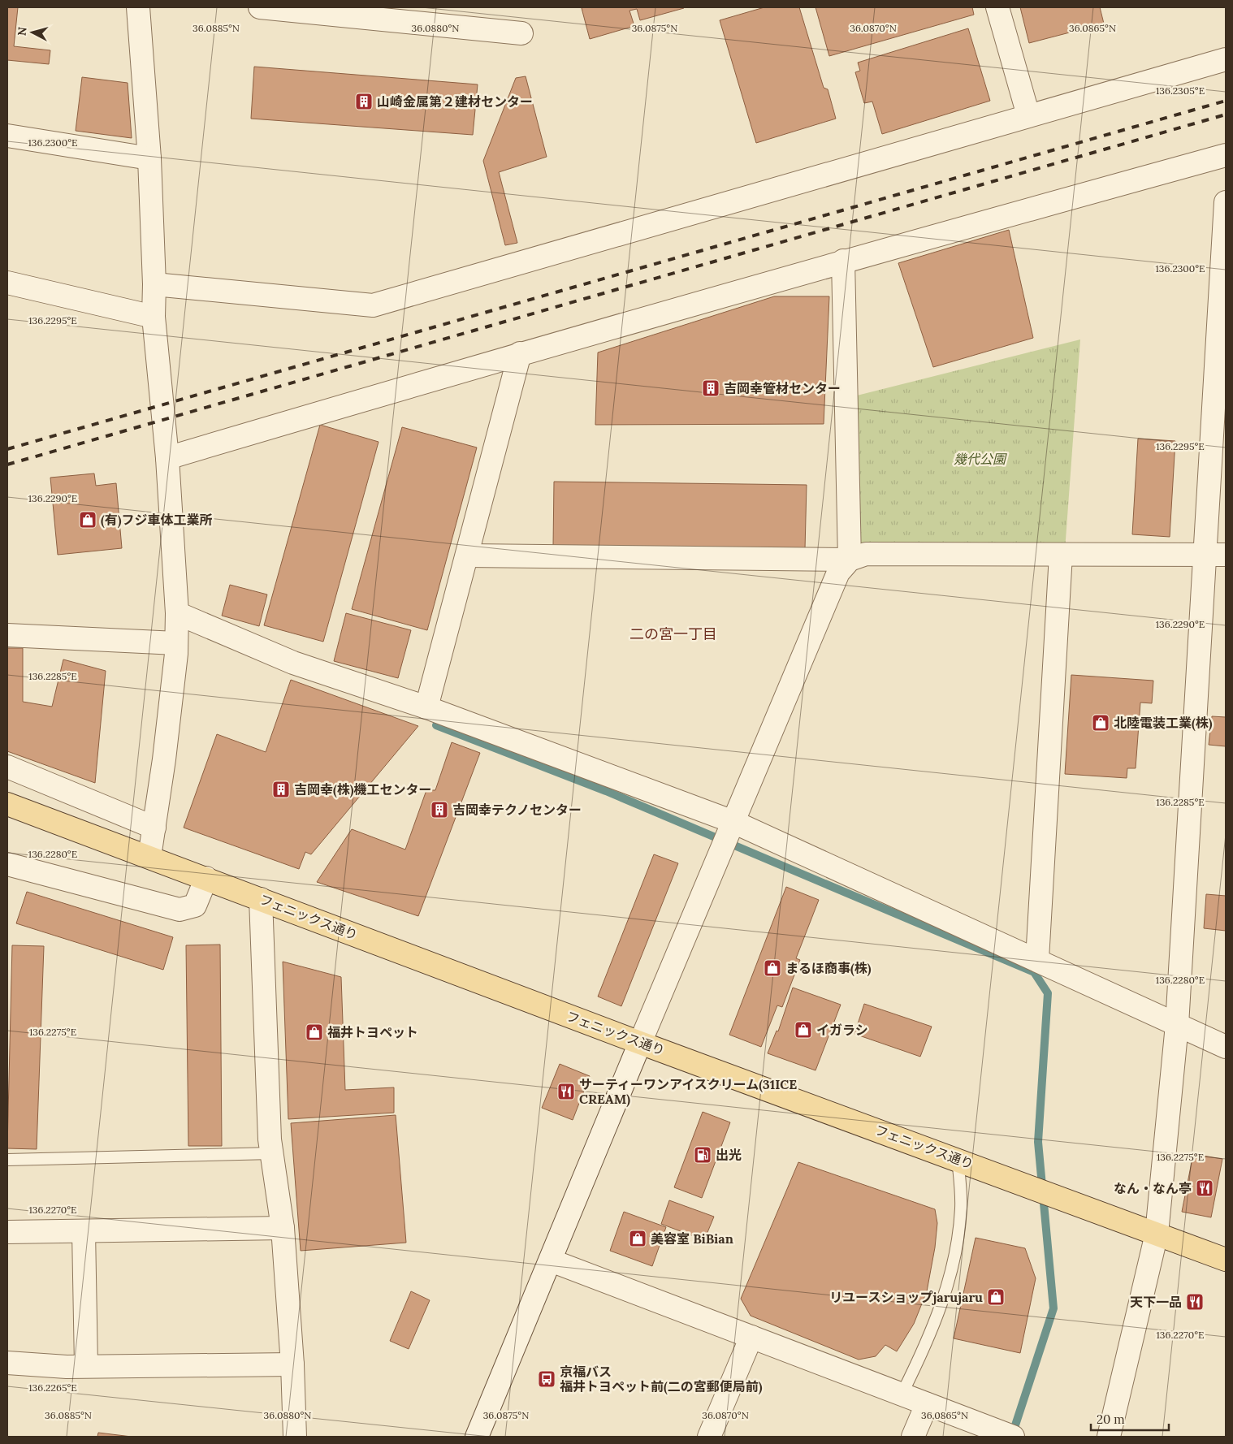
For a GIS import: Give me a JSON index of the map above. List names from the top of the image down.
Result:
{
  "streets": {
    "main road": ["フェニックス通り"]
  },
  "districts": ["二の宮一丁目"],
  "parks": ["幾代公園"],
  "places": {
    "building": [
      "山崎金属第２建材センター",
      "吉岡幸管材センター",
      "吉岡幸(株)機工センター",
      "吉岡幸テクノセンター"
    ],
    "shop": [
      "(有)フジ車体工業所",
      "北陸電装工業(株)",
      "まるほ商事(株)",
      "イガラシ",
      "福井トヨペット",
      "美容室 BiBian",
      "リユースショップjarujaru"
    ],
    "restaurant": ["サーティーワンアイスクリーム(31ICE CREAM)", "なん・なん亭", "天下一品"],
    "fuel station": ["出光"],
    "bus stop": ["京福バス 福井トヨペット前(二の宮郵便局前)"]
  },
  "scale_bar": "20 m",
  "north": "left",
  "coordinates": [
    "36.0885°N",
    "36.0880°N",
    "36.0875°N",
    "36.0870°N",
    "36.0865°N",
    "136.2305°E",
    "136.2300°E",
    "136.2295°E",
    "136.2290°E",
    "136.2285°E",
    "136.2280°E",
    "136.2275°E",
    "136.2270°E",
    "136.2265°E"
  ]
}
